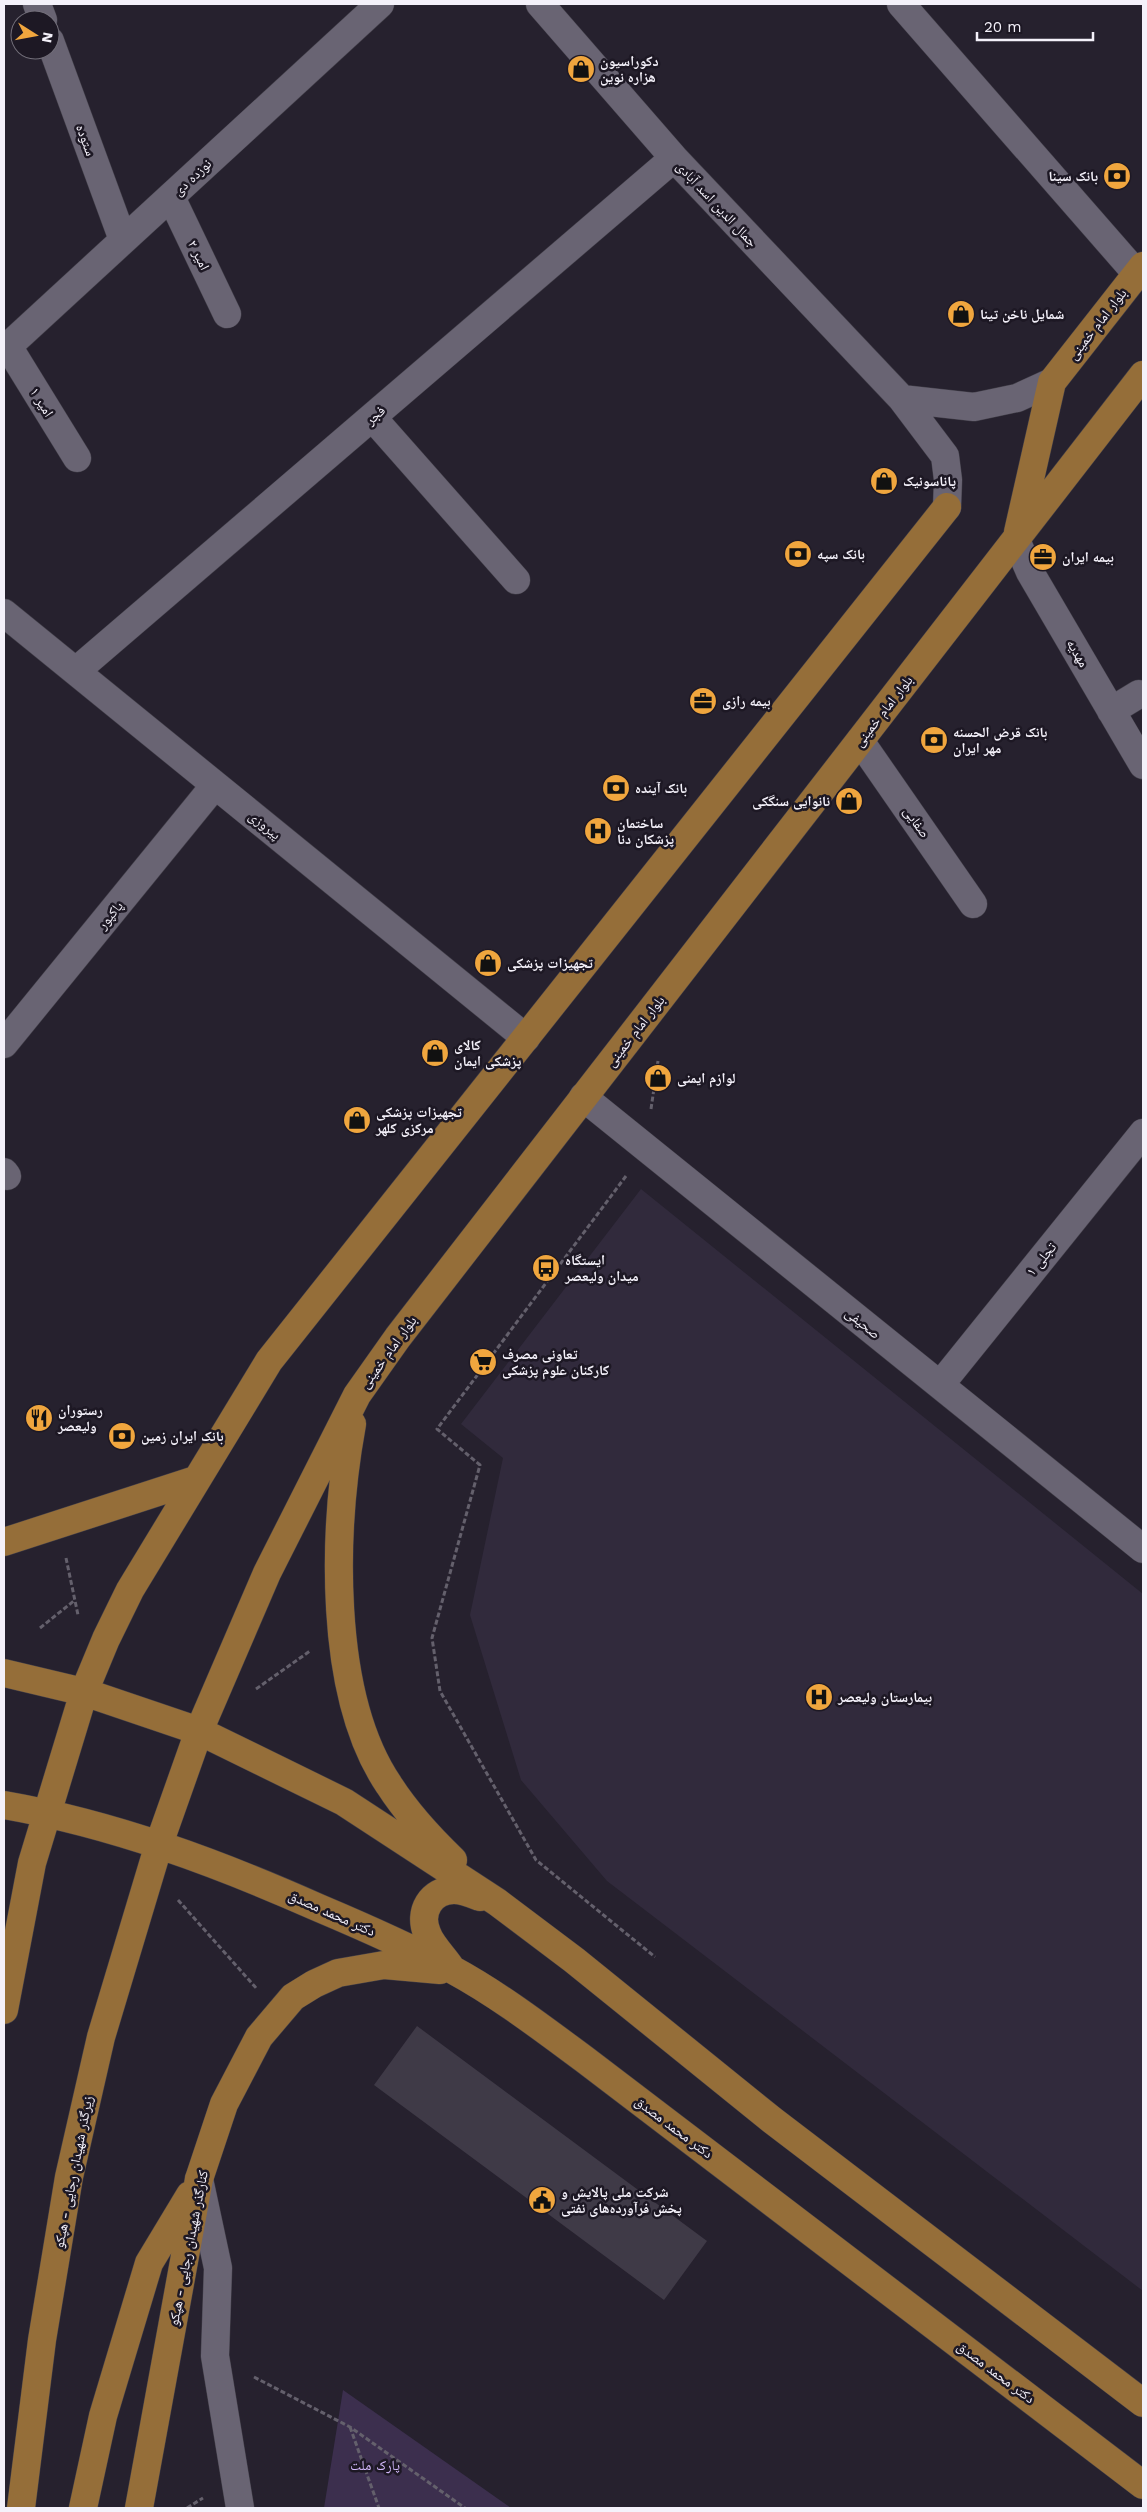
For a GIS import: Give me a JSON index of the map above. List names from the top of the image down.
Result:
{
  "streets": {
    "main road": [
      "بلوار امام خمینی",
      "دکتر محمد مصدق",
      "زیرگذر شهیدان رجایی - هپکو",
      "کنارگذر شهیدان رجایی - هپکو"
    ],
    "street": [
      "ستوده",
      "نوزده دی",
      "جمال الدین اسد آبادی",
      "امیر ۲",
      "امیر ۱",
      "فجر",
      "مهدیه",
      "صفایی",
      "پیروزی",
      "پاکپور",
      "تجلی ١",
      "صحیفی"
    ]
  },
  "crossings": [
    ["ستوده", "نوزده دی"],
    ["نوزده دی", "امیر ۲"],
    ["نوزده دی", "امیر ۱"],
    ["جمال الدین اسد آبادی", "فجر"],
    ["بلوار امام خمینی", "مهدیه"],
    ["بلوار امام خمینی", "صفایی"],
    ["بلوار امام خمینی", "صحیفی"],
    ["بلوار امام خمینی", "دکتر محمد مصدق"],
    ["بلوار امام خمینی", "زیرگذر شهیدان رجایی - هپکو"],
    ["فجر", "پیروزی"],
    ["پیروزی", "پاکپور"],
    ["تجلی ١", "صحیفی"],
    ["دکتر محمد مصدق", "زیرگذر شهیدان رجایی - هپکو"],
    ["دکتر محمد مصدق", "کنارگذر شهیدان رجایی - هپکو"]
  ],
  "parks": ["پارک ملت"],
  "places": {
    "shop": [
      "دکوراسیون هزاره نوین",
      "شمایل ناخن تینا",
      "پاناسونیک",
      "نانوایی سنگکی",
      "تجهیزات پزشکی",
      "کالای پزشکی ایمان",
      "لوازم ایمنی",
      "تجهیزات پزشکی مرکزی کلهر"
    ],
    "bank": [
      "بانک سینا",
      "بانک سپه",
      "بانک قرض الحسنه مهر ایران",
      "بانک آینده",
      "بانک ایران زمین"
    ],
    "office": ["بیمه ایران", "بیمه رازی"],
    "hospital": ["ساختمان پزشکان دنا", "بیمارستان ولیعصر"],
    "bus stop": ["ایستگاه میدان ولیعصر"],
    "supermarket": ["تعاونی مصرف کارکنان علوم پزشکی"],
    "restaurant": ["رستوران ولیعصر"],
    "public building": ["شرکت ملی پالایش و پخش فرآورده‌های نفتی"]
  },
  "scale_bar": "20 m",
  "north": "right"
}
